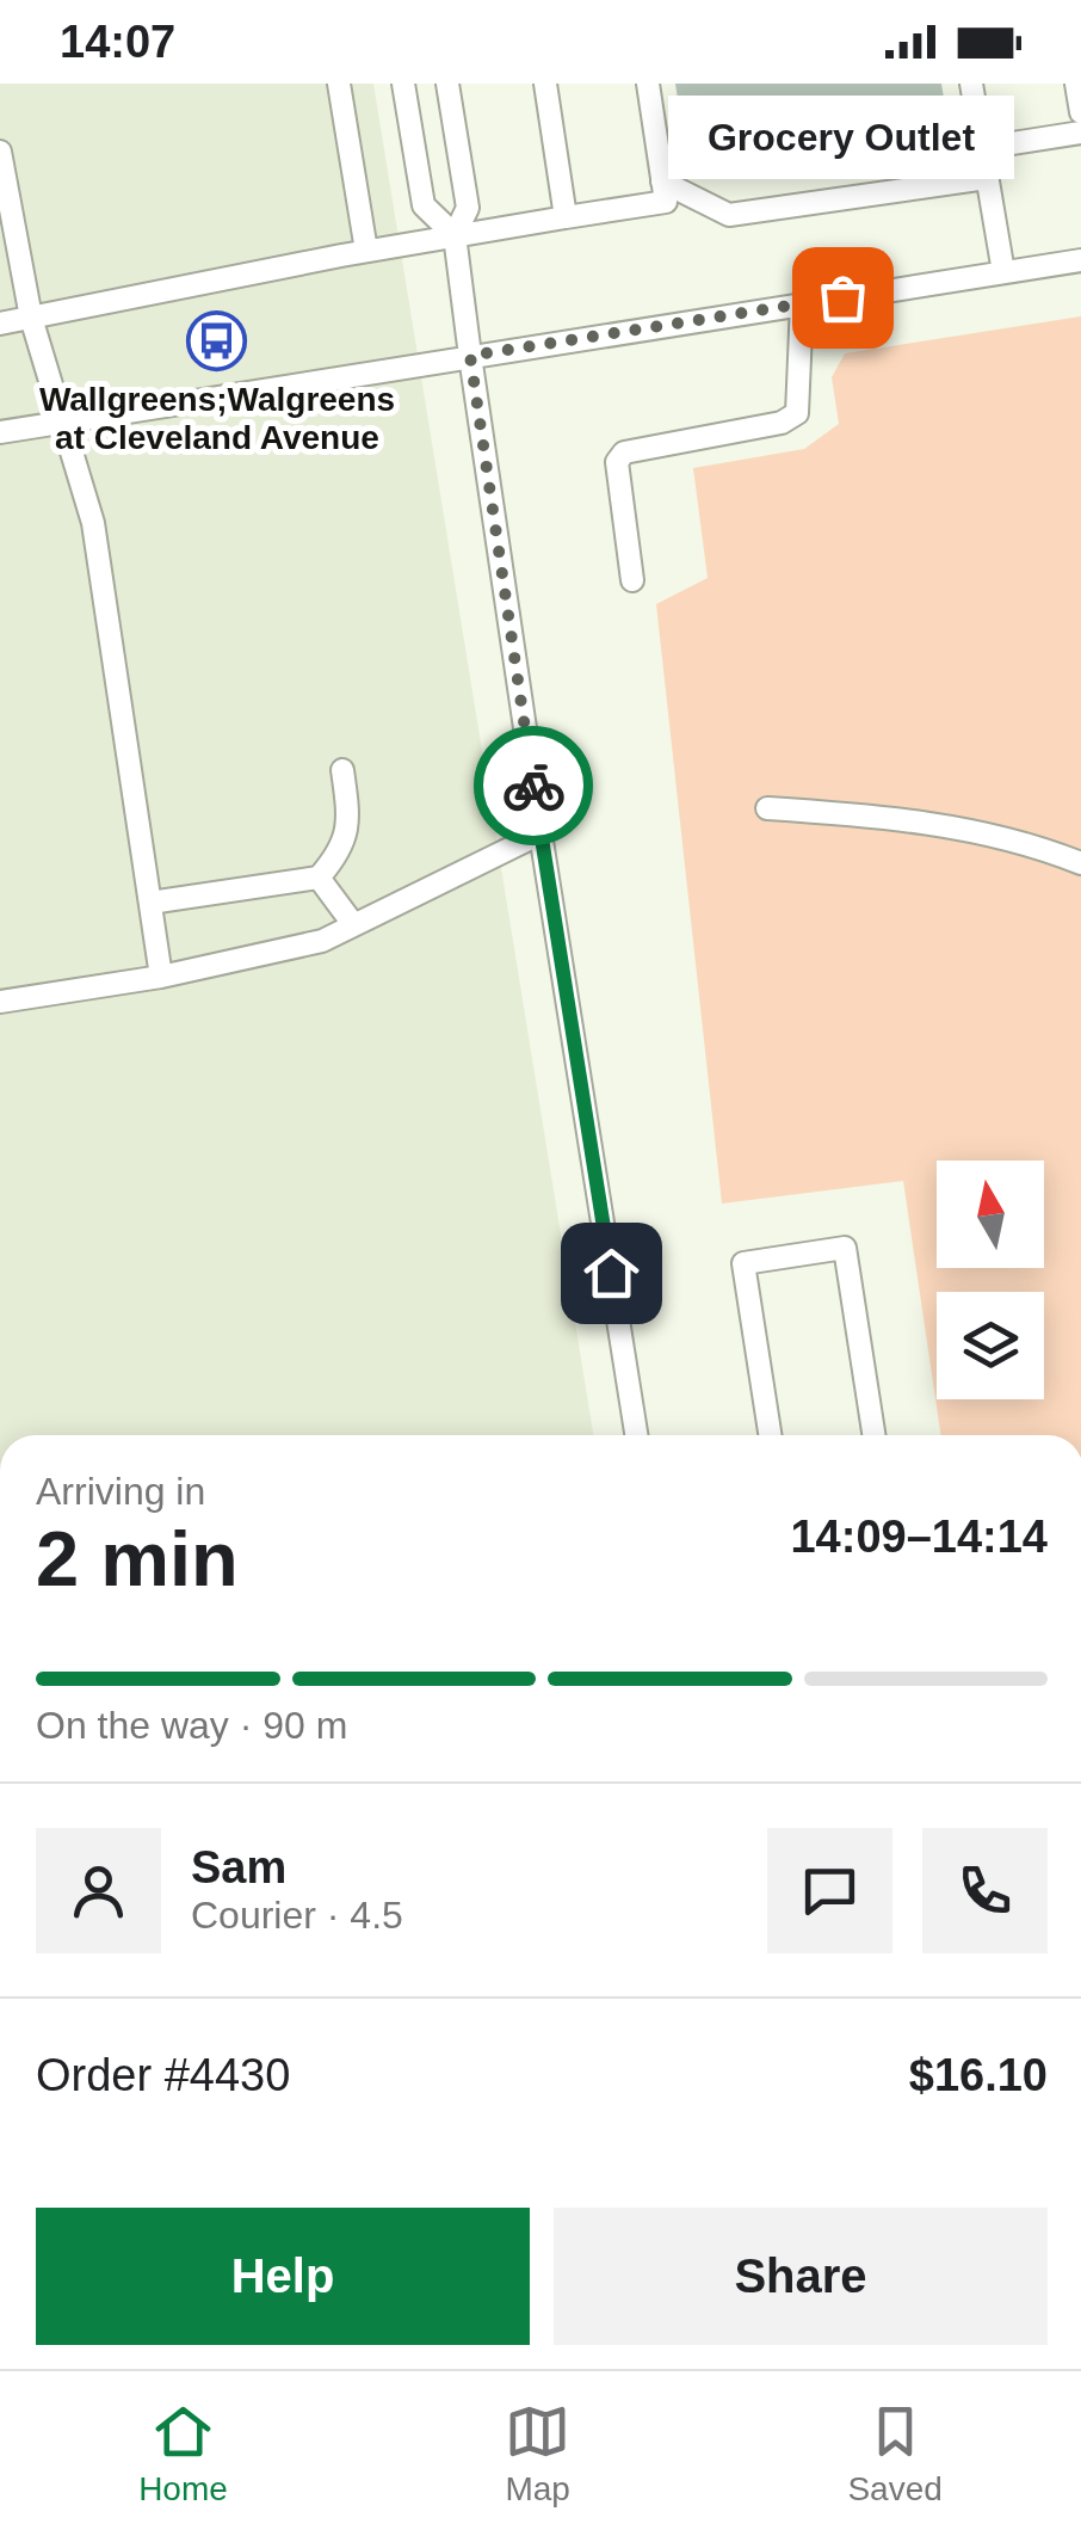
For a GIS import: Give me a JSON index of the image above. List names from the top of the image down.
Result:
{
  "places": {
    "other": ["Grocery Outlet"],
    "bus stop": ["Wallgreens;Walgreens at Cleveland Avenue"]
  },
  "north": "top",
  "page": {
    "status": "14:07",
    "bubble": "Grocery Outlet",
    "heading": ["2 min", "Arriving in", "14:09–14:14"],
    "panel": [
      "Sam",
      "Courier · 4.5",
      "Order #4430",
      "$16.10"
    ],
    "bar": "On the way · 90 m",
    "buttons": ["Help", "Share"],
    "tabs": ["Home", "Map", "Saved"]
  }
}
